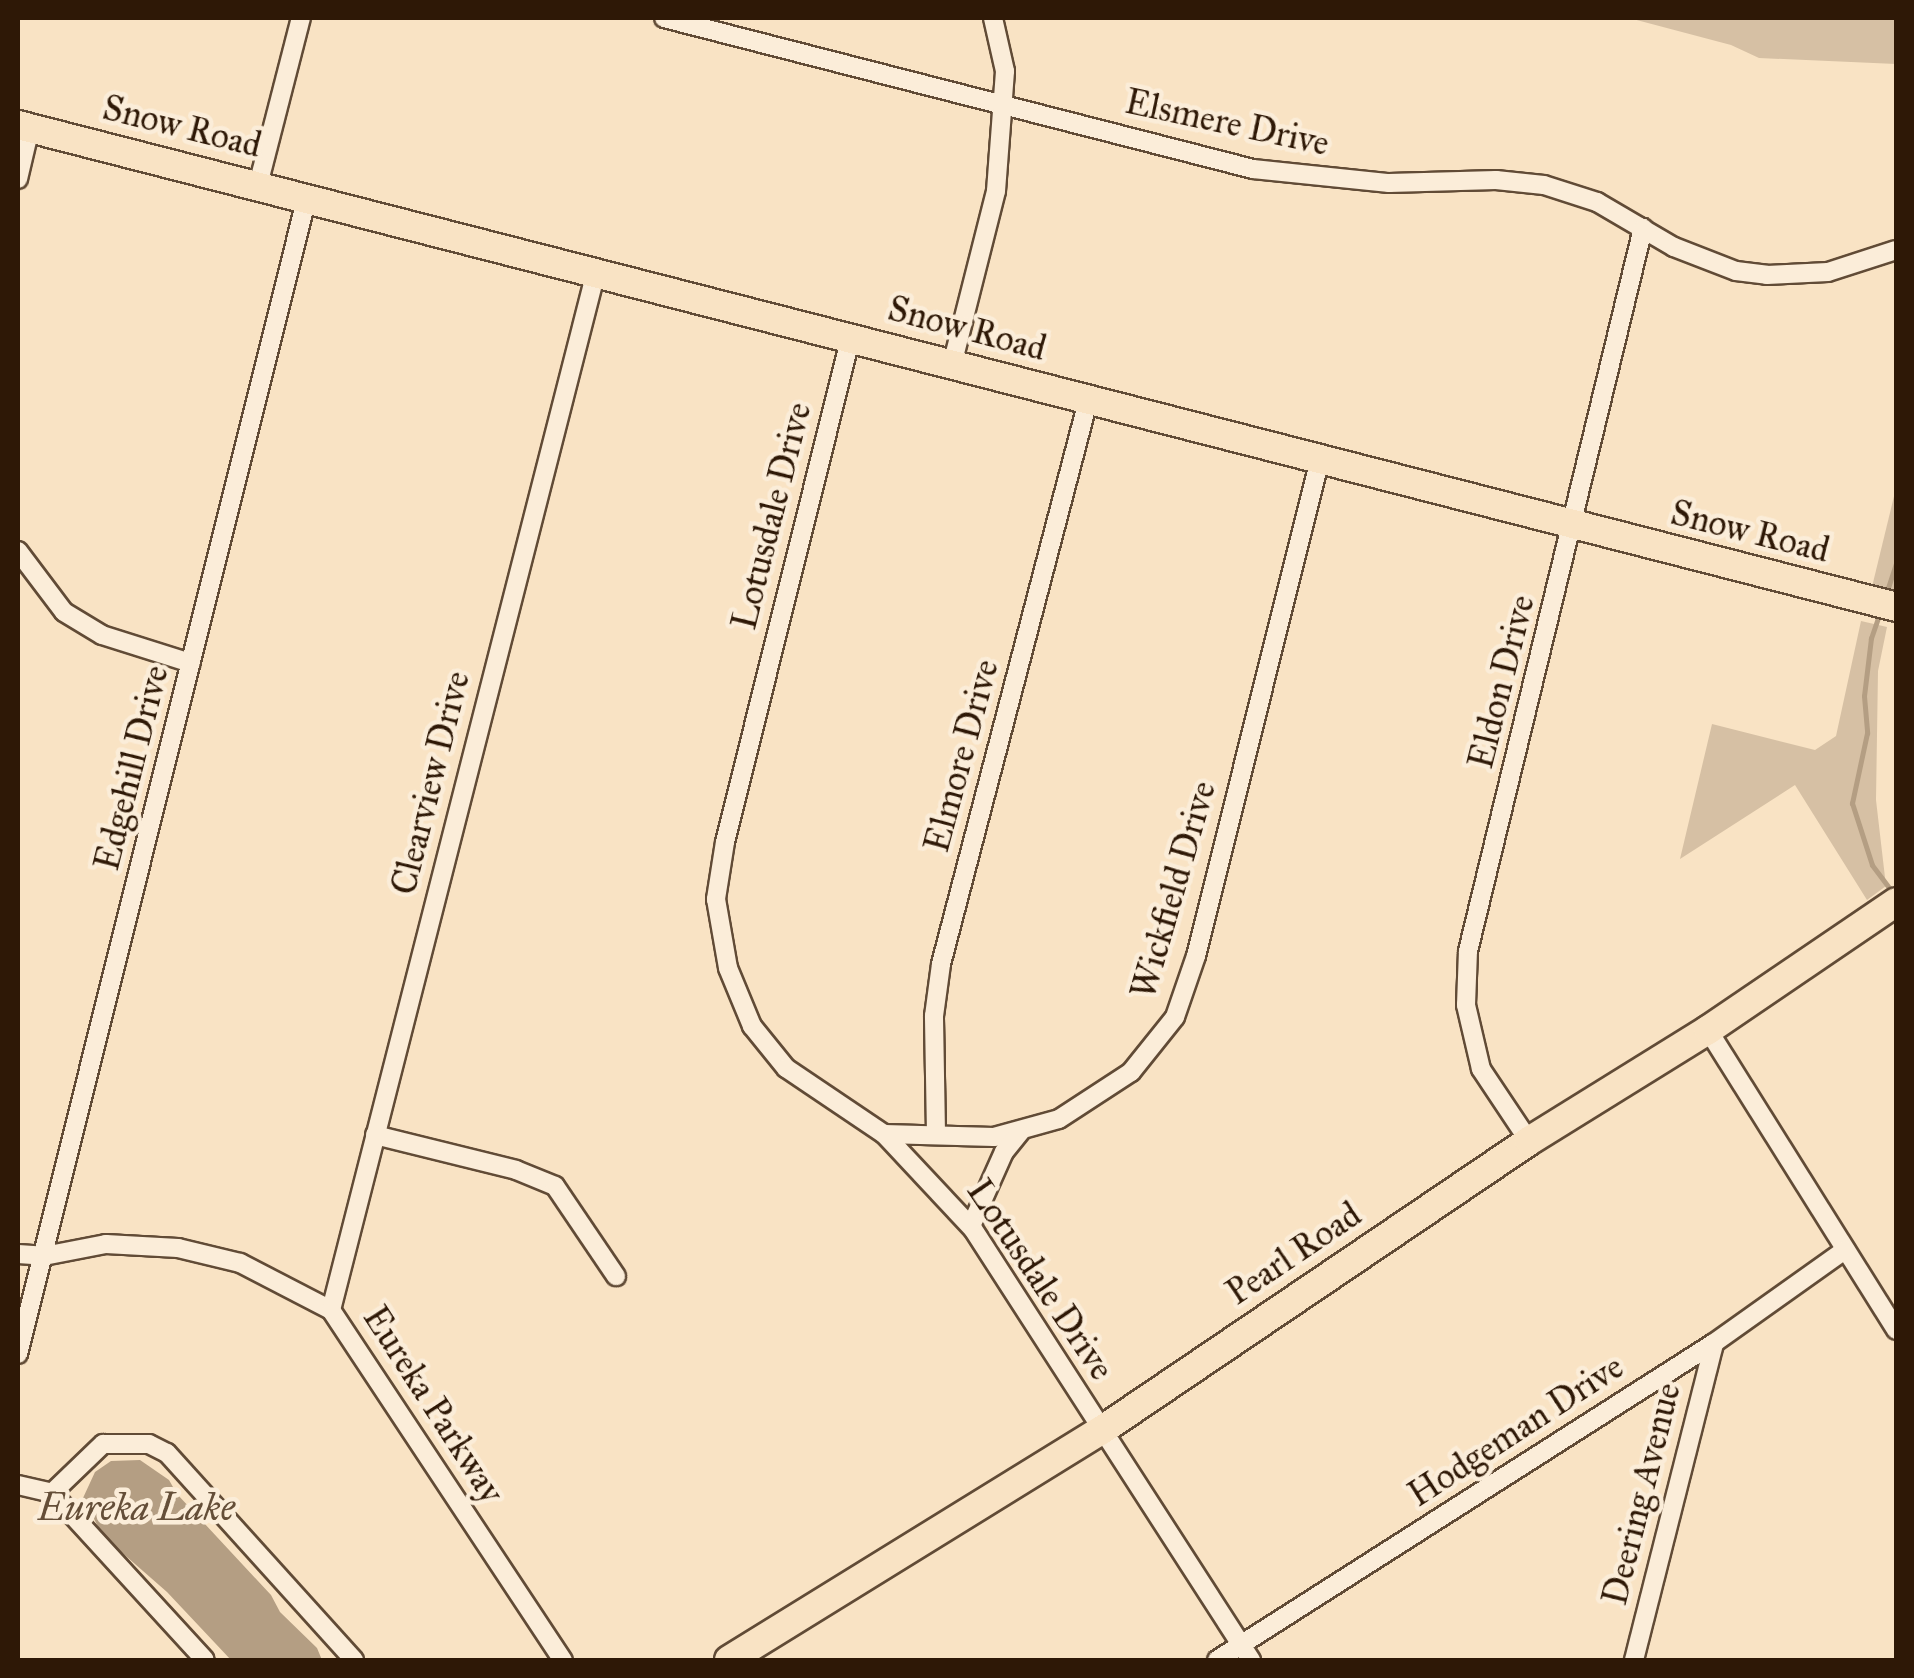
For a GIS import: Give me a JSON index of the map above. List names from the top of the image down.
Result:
{
  "streets": {
    "main road": ["Snow Road", "Pearl Road"],
    "street": [
      "Elsmere Drive",
      "Lotusdale Drive",
      "Eldon Drive",
      "Elmore Drive",
      "Edgehill Drive",
      "Clearview Drive",
      "Wickfield Drive",
      "Eureka Parkway",
      "Hodgeman Drive",
      "Deering Avenue"
    ]
  },
  "crossings": [
    ["Elsmere Drive", "Eldon Drive"],
    ["Snow Road", "Lotusdale Drive"],
    ["Snow Road", "Eldon Drive"],
    ["Snow Road", "Elmore Drive"],
    ["Snow Road", "Edgehill Drive"],
    ["Snow Road", "Clearview Drive"],
    ["Snow Road", "Wickfield Drive"],
    ["Lotusdale Drive", "Wickfield Drive"],
    ["Lotusdale Drive", "Pearl Road"],
    ["Lotusdale Drive", "Hodgeman Drive"],
    ["Eldon Drive", "Pearl Road"],
    ["Elmore Drive", "Wickfield Drive"],
    ["Edgehill Drive", "Eureka Parkway"],
    ["Clearview Drive", "Eureka Parkway"],
    ["Hodgeman Drive", "Deering Avenue"]
  ],
  "water": ["Eureka Lake"]
}
